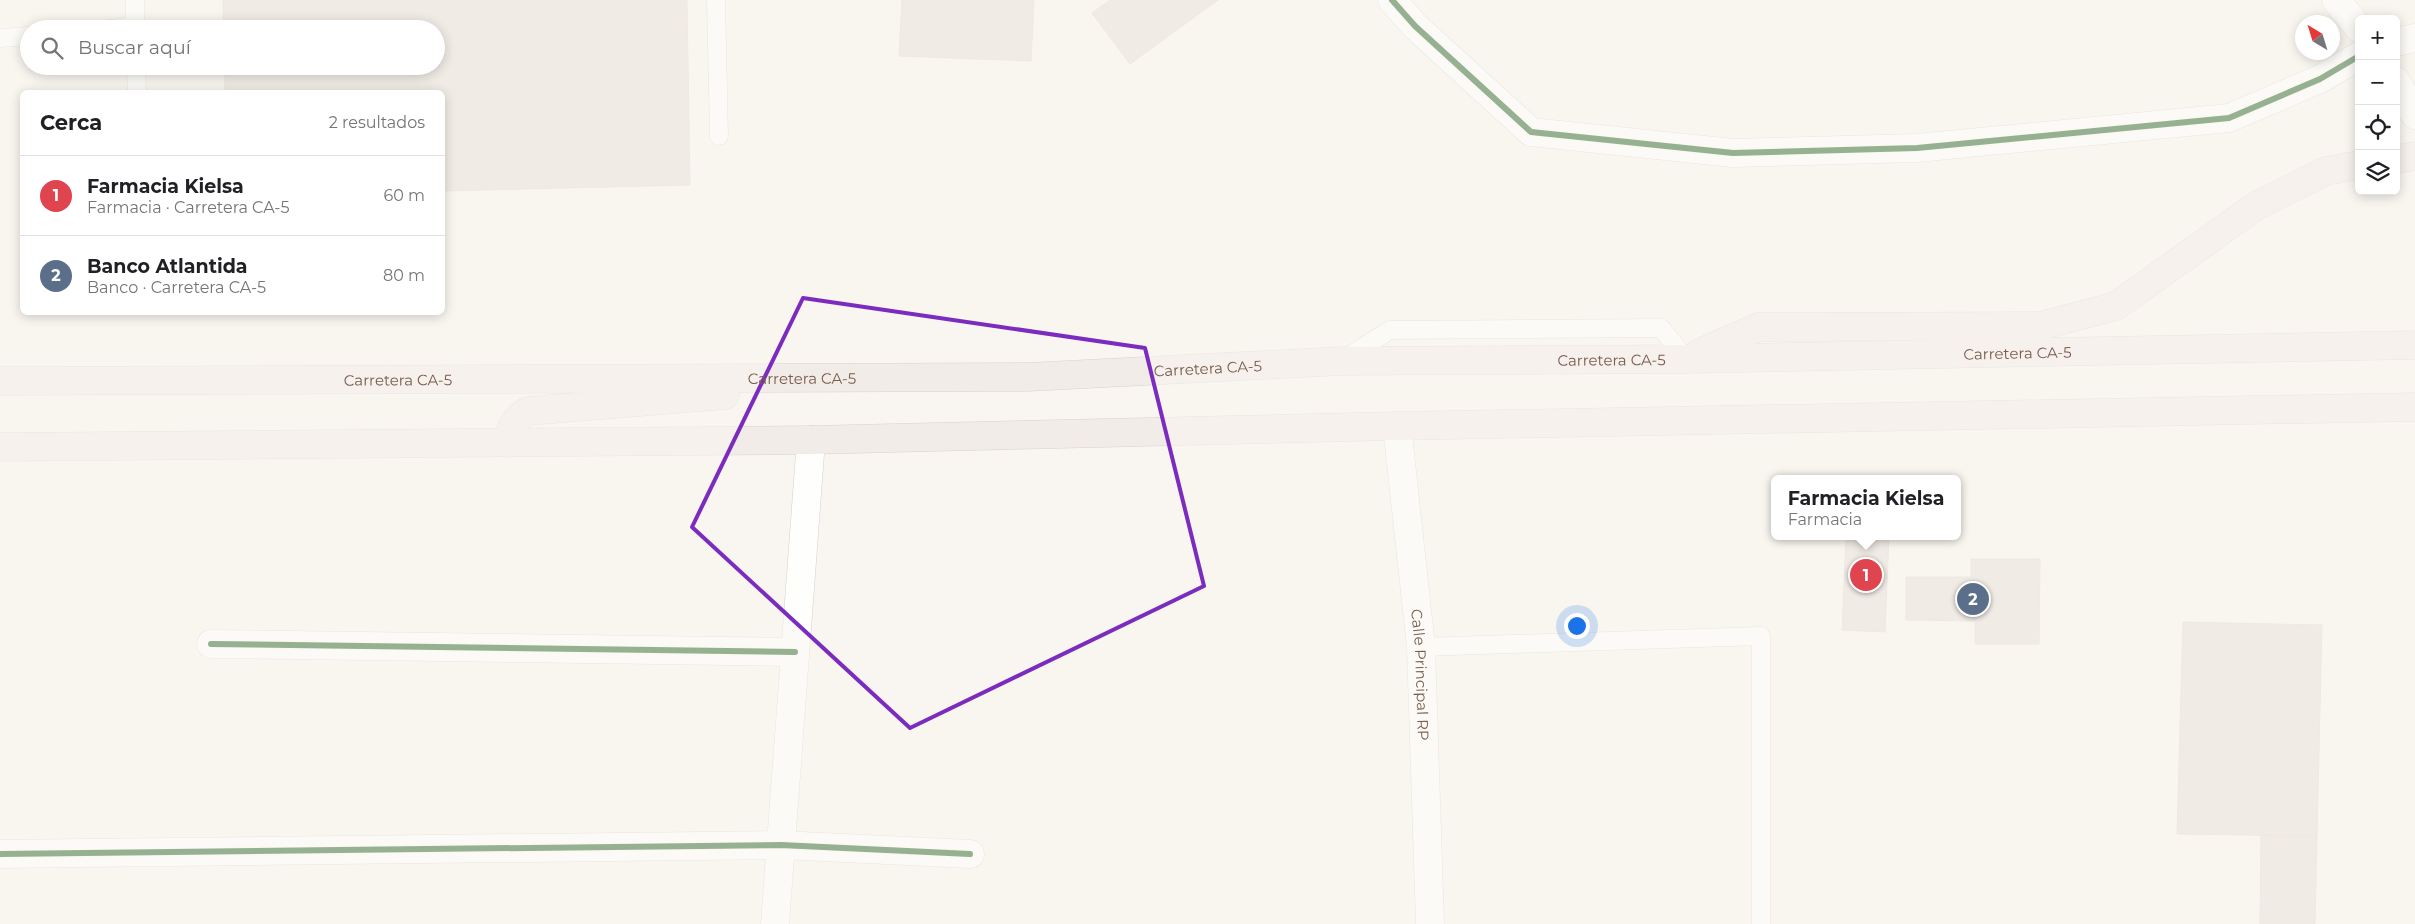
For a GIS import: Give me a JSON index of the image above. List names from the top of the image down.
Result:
{
  "streets": {
    "highway": ["Carretera CA-5"],
    "street": ["Calle Principal RP"]
  },
  "north": "top left",
  "page": {
    "map_buttons": ["+", "−"],
    "search": "Buscar aquí",
    "heading": ["Cerca", "2 resultados"],
    "list": [
      {
        "mark": "1",
        "name": "Farmacia Kielsa",
        "note": "Farmacia · Carretera CA-5",
        "value": "60 m"
      },
      {
        "mark": "2",
        "name": "Banco Atlantida",
        "note": "Banco · Carretera CA-5",
        "value": "80 m"
      }
    ],
    "popup": ["Farmacia Kielsa", "Farmacia"],
    "pins": ["1", "2"]
  }
}
